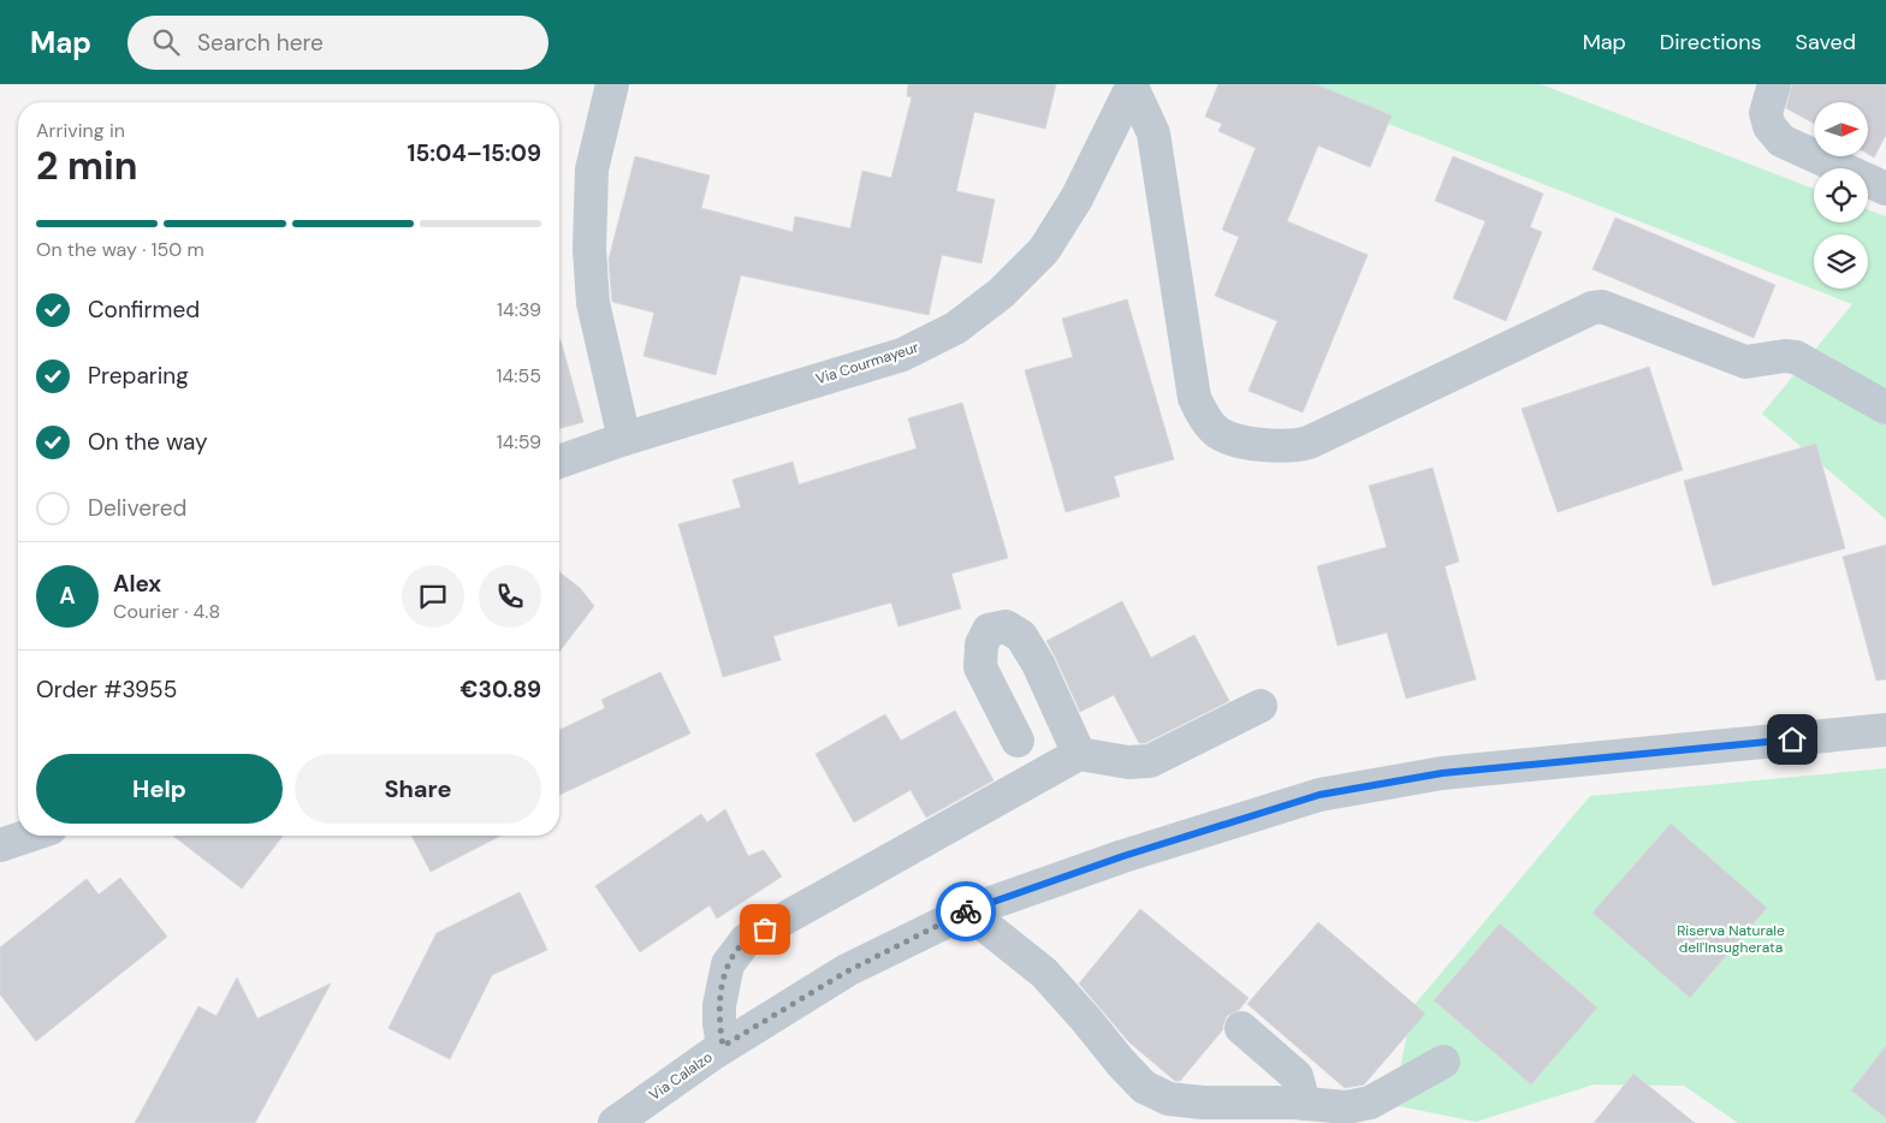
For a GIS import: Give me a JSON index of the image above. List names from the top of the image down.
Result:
{
  "streets": {
    "street": ["Via Courmayeur", "Via Calalzo"]
  },
  "parks": ["Riserva Naturale dell'Insugherata"],
  "north": "right",
  "page": {
    "header": "Map",
    "search": "Search here",
    "nav": ["Map", "Directions", "Saved"],
    "heading": ["2 min", "Arriving in", "15:04–15:09"],
    "panel": [
      "Alex",
      "Courier · 4.8",
      "Order #3955",
      "€30.89"
    ],
    "bar": "On the way · 150 m",
    "list": [
      ["Confirmed", "14:39"],
      ["Preparing", "14:55"],
      ["On the way", "14:59"],
      "Delivered"
    ],
    "round": "A",
    "buttons": ["Help", "Share"]
  }
}
